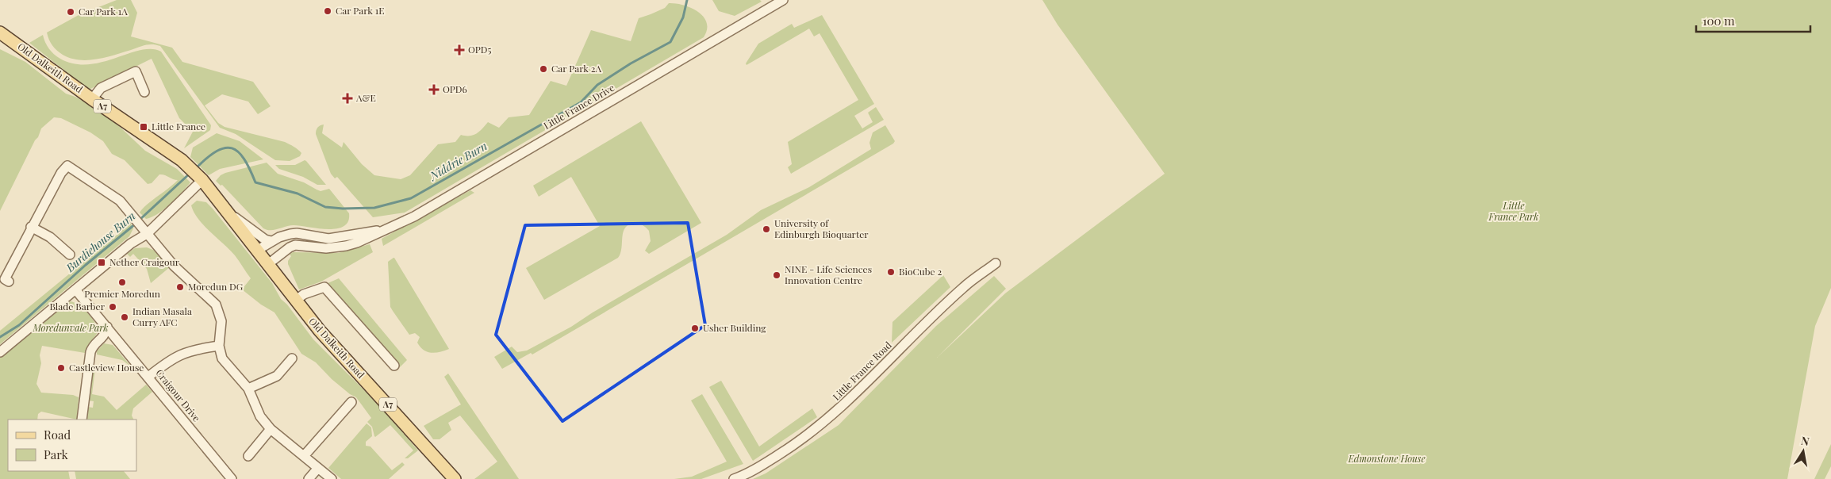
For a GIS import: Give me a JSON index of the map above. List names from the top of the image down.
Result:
{
  "streets": {
    "main road": ["Old Dalkeith Road", "A7"],
    "street": ["Little France Drive", "Little France Road", "Craigour Drive"]
  },
  "crossings": [
    ["Old Dalkeith Road", "Little France Drive"]
  ],
  "water": ["Niddrie Burn", "Burdiehouse Burn"],
  "parks": ["Little France Park", "Moredunvale Park", "Edmonstone House"],
  "places": {
    "other": [
      "Car Park 1E",
      "Car Park 1A",
      "Car Park 2A",
      "University of Edinburgh Bioquarter",
      "BioCube 2",
      "NINE - Life Sciences Innovation Centre",
      "Premier Moredun",
      "Moredun DG",
      "Blade Barber",
      "Indian Masala Curry AFC",
      "Usher Building",
      "Castleview House"
    ],
    "health": ["OPD5", "OPD6", "A&E"],
    "transit": ["Little France", "Nether Craigour"]
  },
  "legend": ["Road", "Park"],
  "scale_bar": "100 m",
  "north": "top"
}
